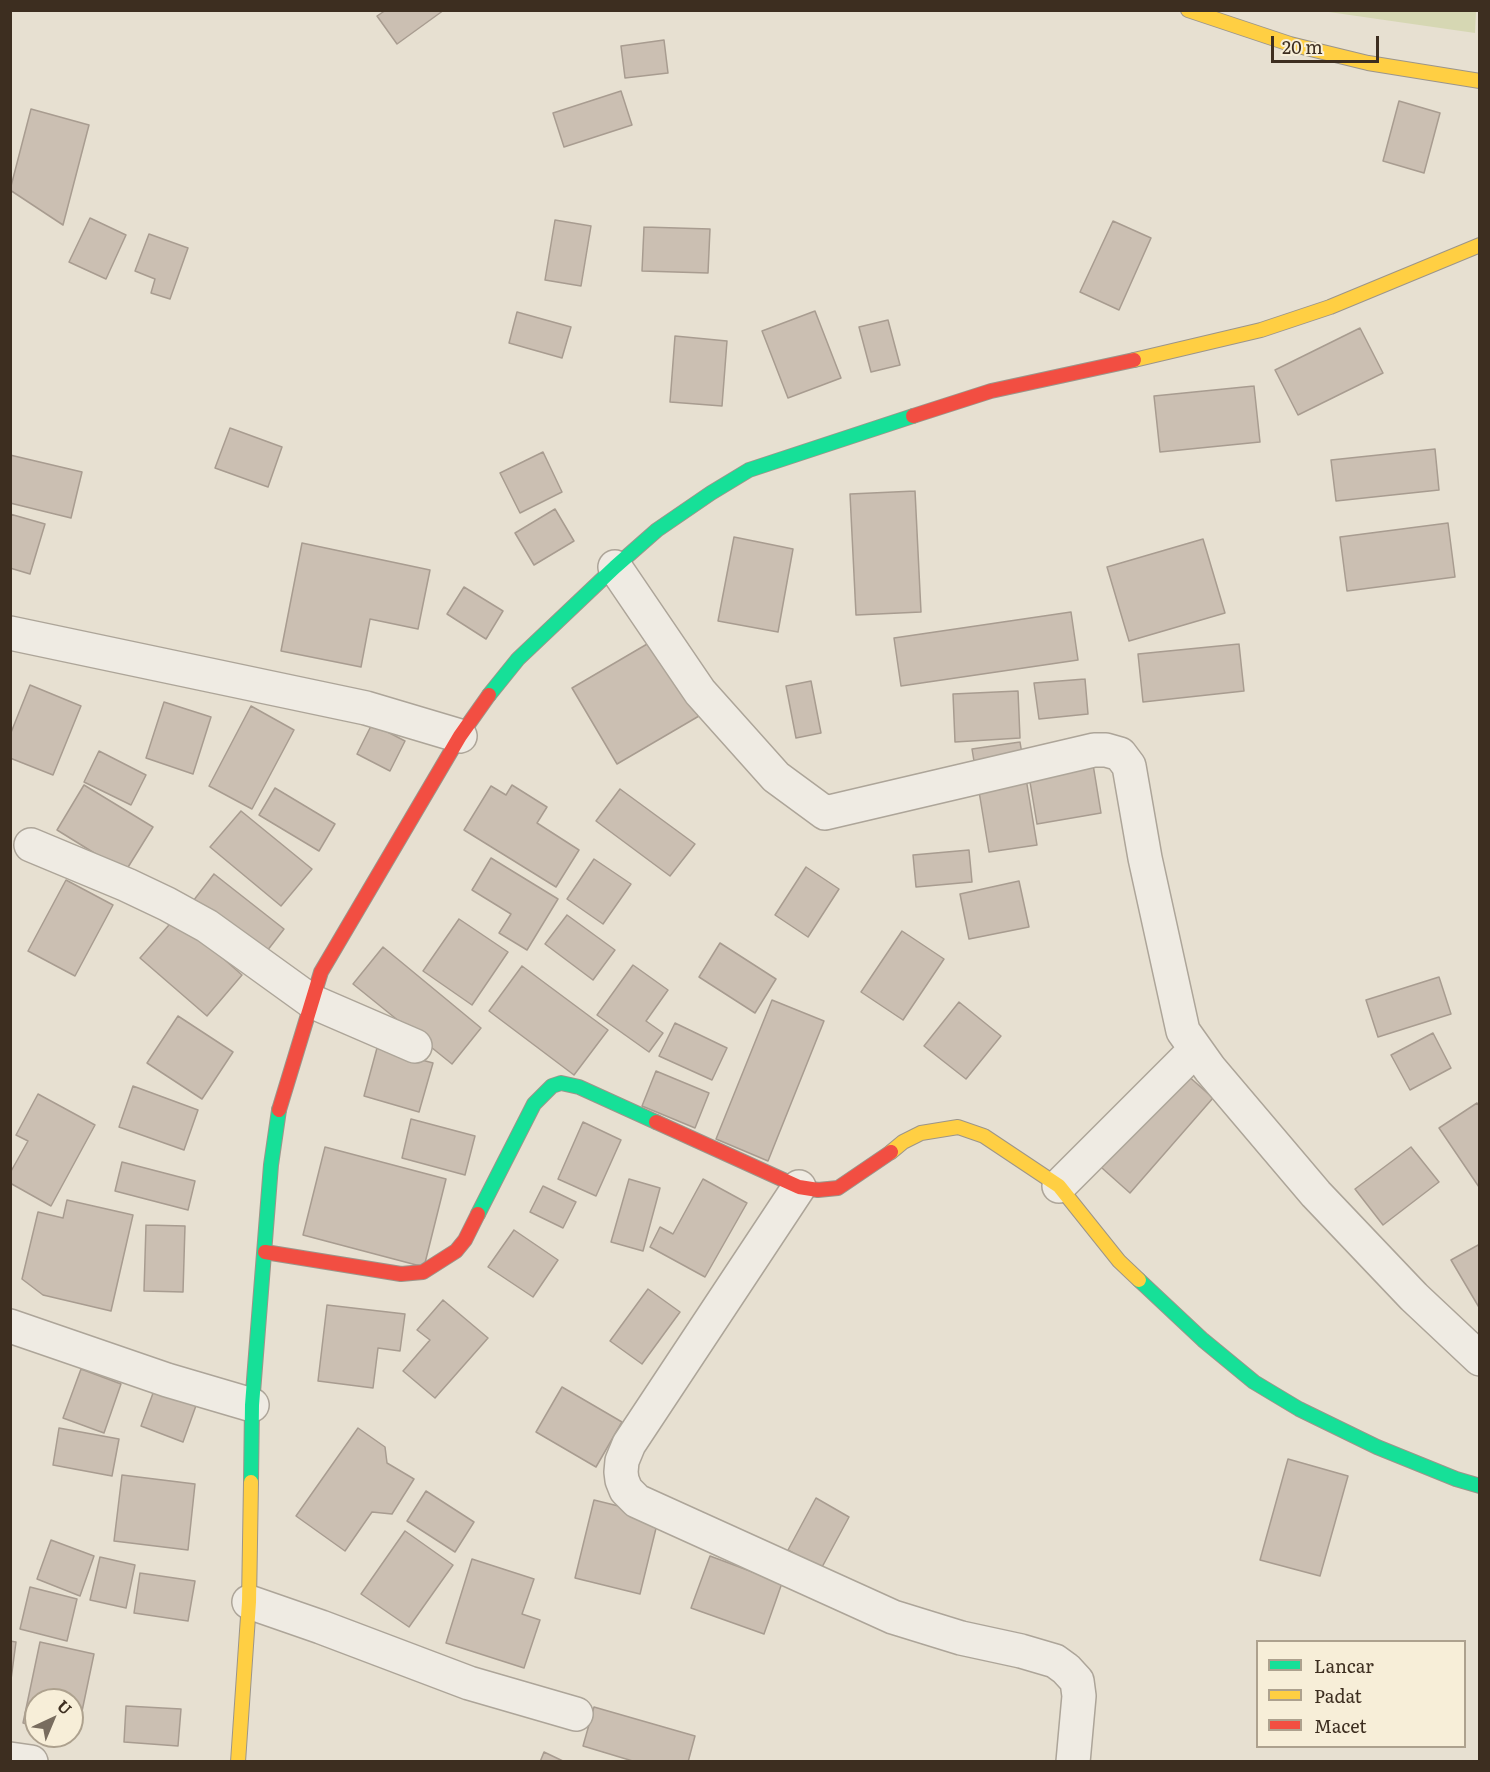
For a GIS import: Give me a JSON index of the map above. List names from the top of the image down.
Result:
{
  "legend": ["Lancar", "Padat", "Macet"],
  "scale_bar": "20 m",
  "north": "top right"
}
